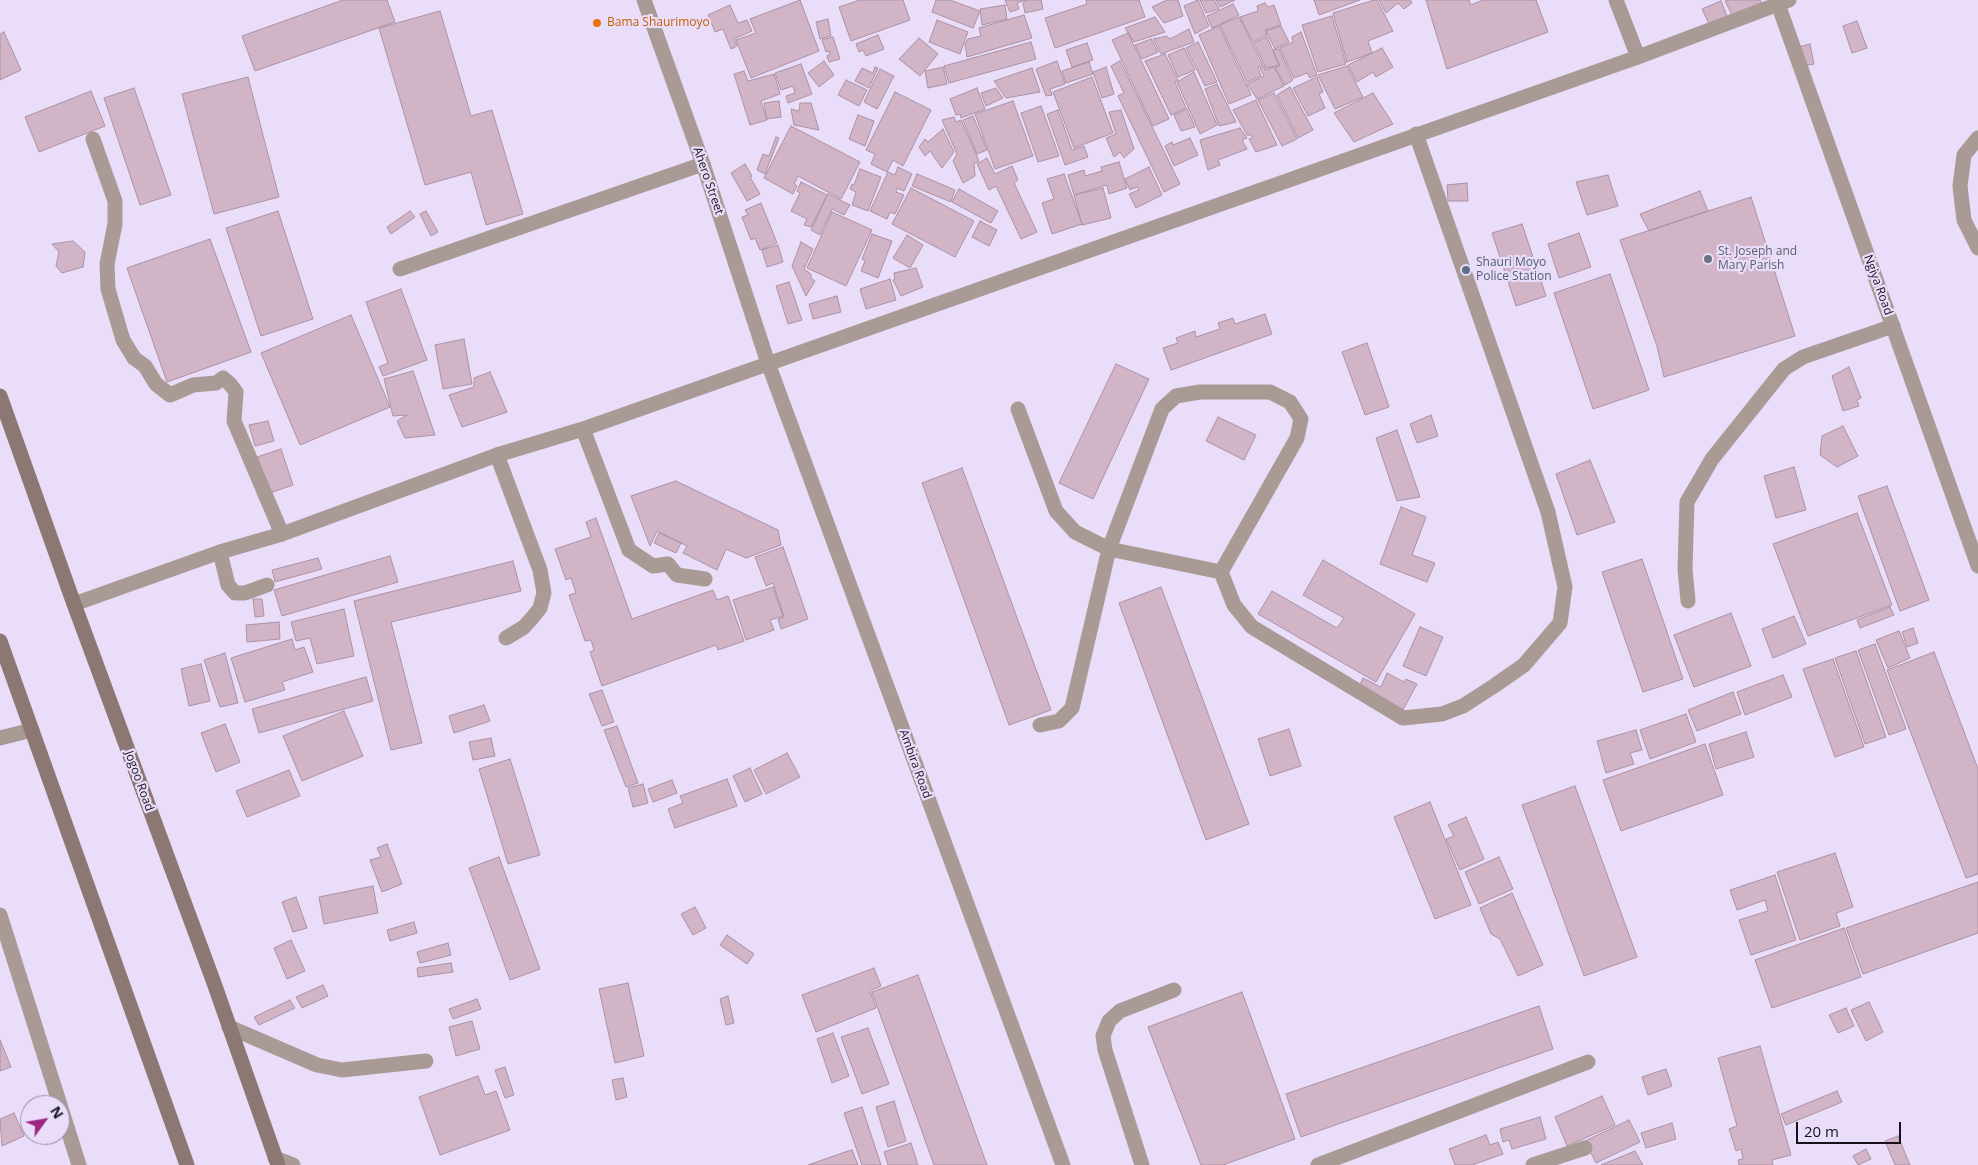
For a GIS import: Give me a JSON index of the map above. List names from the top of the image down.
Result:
{
  "streets": {
    "main road": ["Jogoo Road"],
    "street": ["Ahero Street", "Ngiya Road", "Ambira Road"]
  },
  "crossings": [
    ["Ahero Street", "Ambira Road"]
  ],
  "places": ["Bama Shaurimoyo", "St. Joseph and Mary Parish", "Shauri Moyo Police Station"],
  "scale_bar": "20 m",
  "north": "top right"
}
